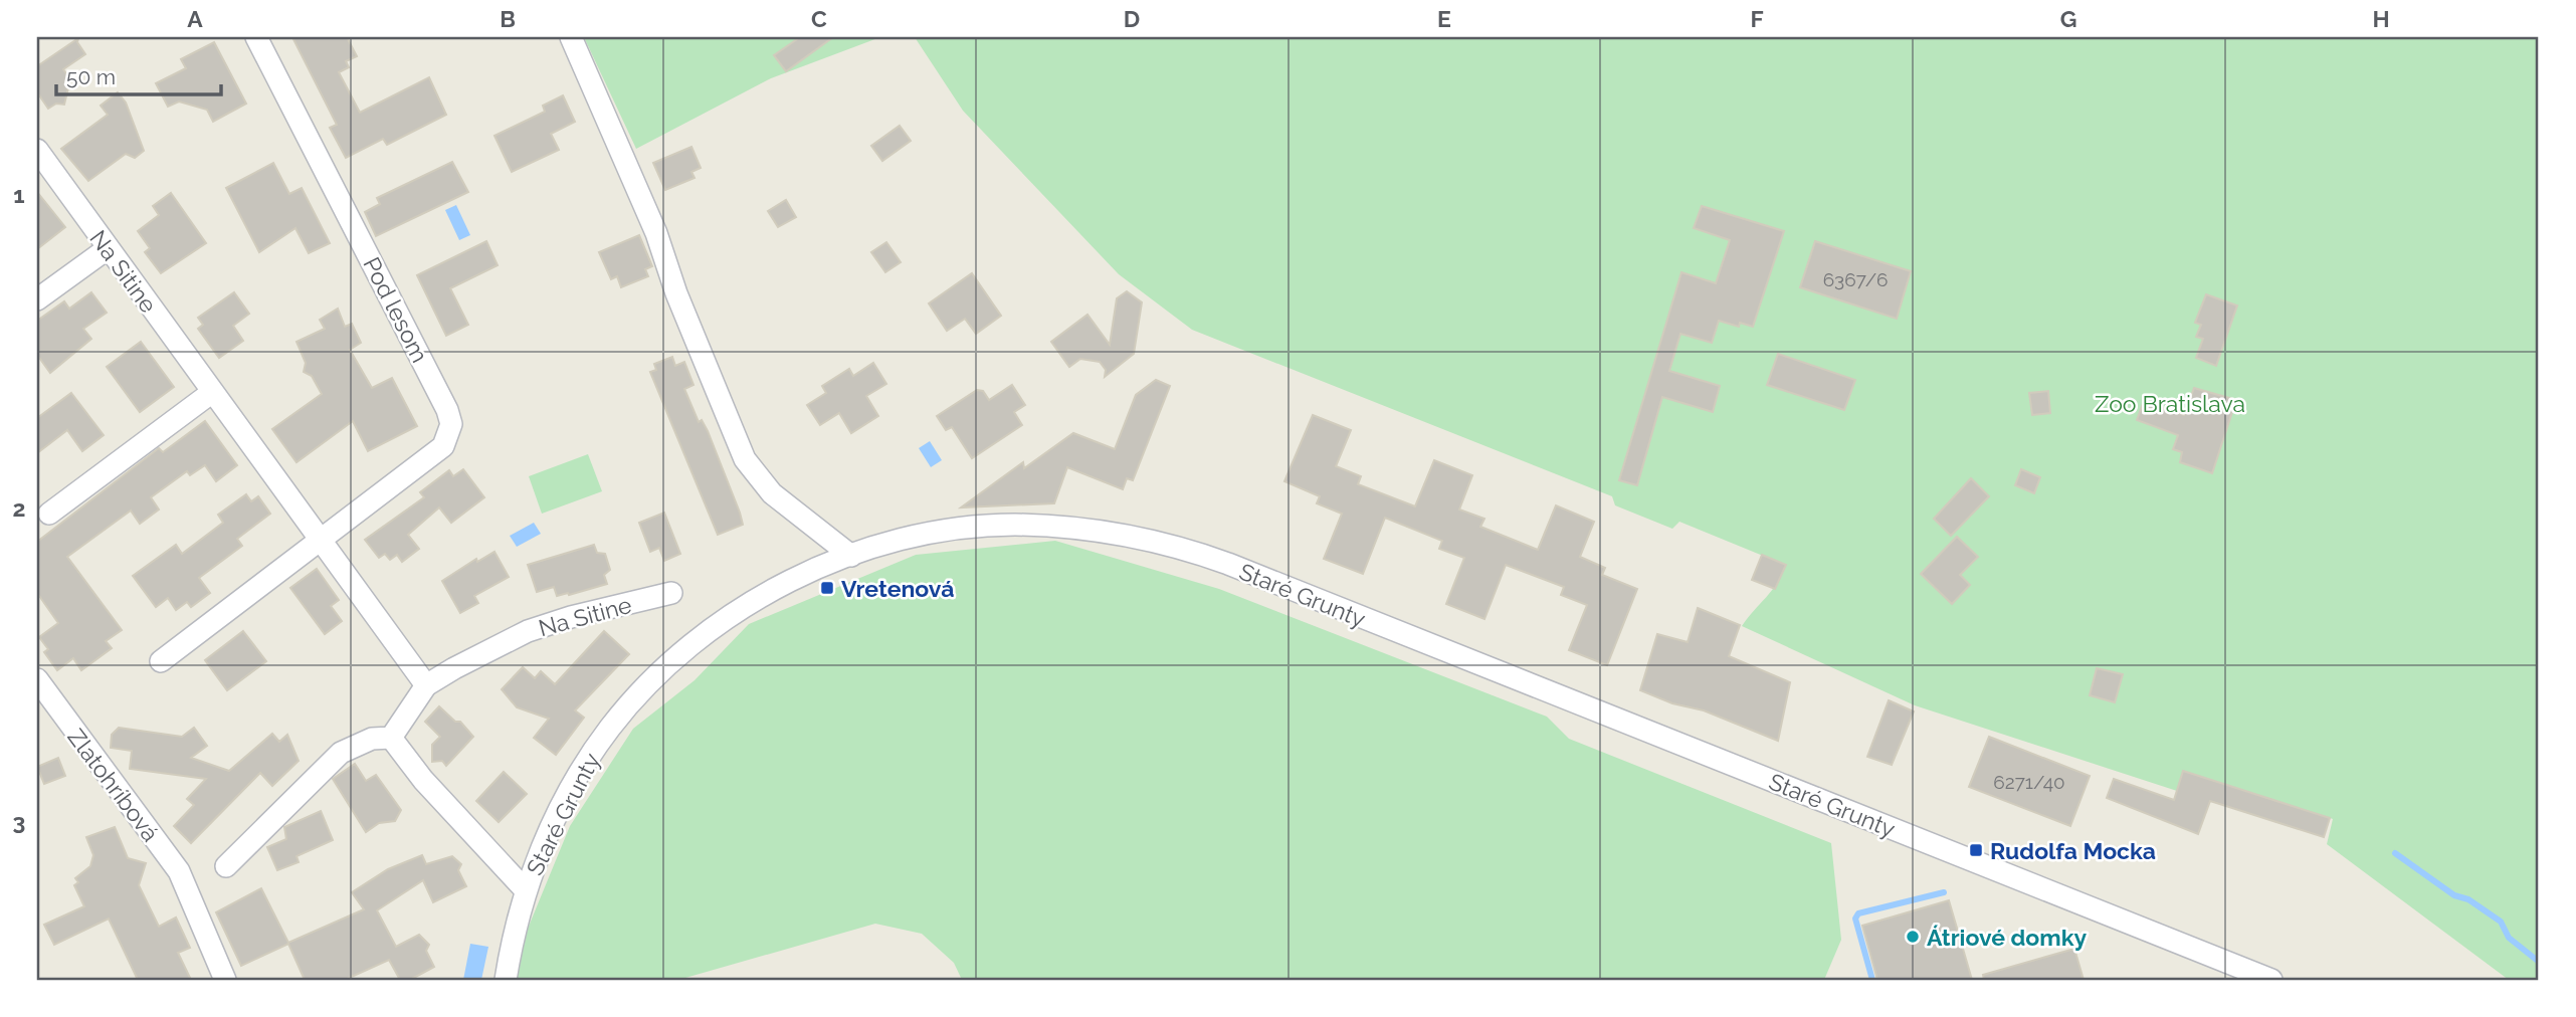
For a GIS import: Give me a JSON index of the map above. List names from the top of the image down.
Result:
{
  "streets": {
    "street": [
      "Na Sitine",
      "Pod lesom",
      "Staré Grunty",
      "Zlatohríbová"
    ]
  },
  "crossings": [
    ["Na Sitine", "Pod lesom"]
  ],
  "parks": ["Zoo Bratislava"],
  "places": {
    "transit": ["Vretenová", "Rudolfa Mocka"],
    "other": ["Átriové domky"]
  },
  "house_numbers": ["6367/6", "6271/40"],
  "scale_bar": "50 m",
  "grid": {
    "columns": [
      "A",
      "B",
      "C",
      "D",
      "E",
      "F",
      "G",
      "H"
    ],
    "rows": ["1", "2", "3"]
  }
}
